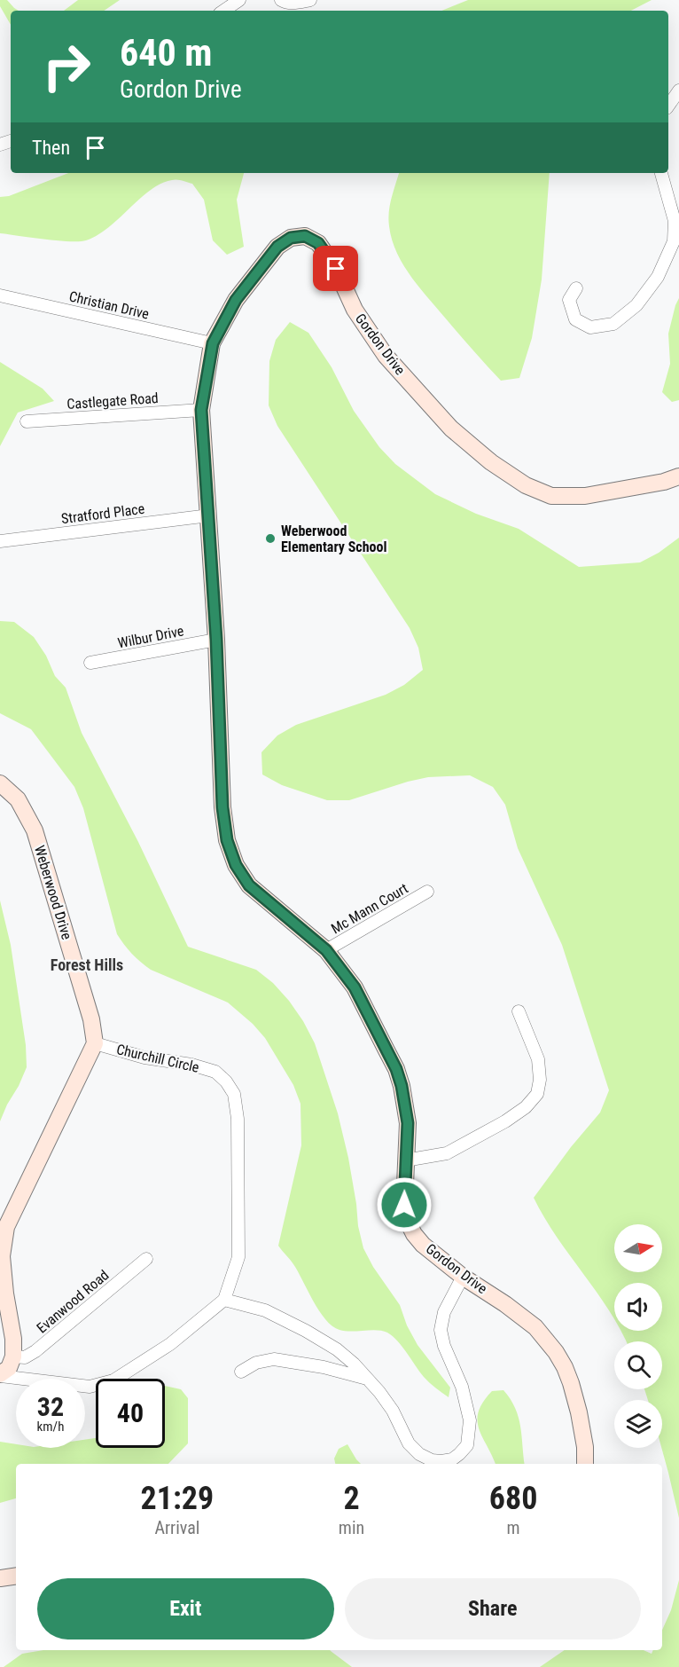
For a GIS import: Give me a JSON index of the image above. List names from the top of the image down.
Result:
{
  "streets": {
    "street": [
      "Christian Drive",
      "Gordon Drive",
      "Castlegate Road",
      "Stratford Place",
      "Wilbur Drive",
      "Weberwood Drive",
      "Mc Mann Court",
      "Churchill Circle",
      "Evanwood Road"
    ]
  },
  "crossings": [
    ["Christian Drive", "Gordon Drive"],
    ["Gordon Drive", "Castlegate Road"],
    ["Gordon Drive", "Stratford Place"],
    ["Gordon Drive", "Wilbur Drive"],
    ["Gordon Drive", "Mc Mann Court"],
    ["Weberwood Drive", "Churchill Circle"]
  ],
  "districts": ["Forest Hills"],
  "places": ["Weberwood Elementary School"],
  "north": "right",
  "page": {
    "turn": ["640 m", "Gordon Drive"],
    "then": "Then",
    "speed": "32 km/h",
    "limit": "40",
    "eta": [
      "21:29",
      "Arrival",
      "2",
      "min",
      "680",
      "m"
    ],
    "buttons": ["Exit", "Share"]
  }
}
